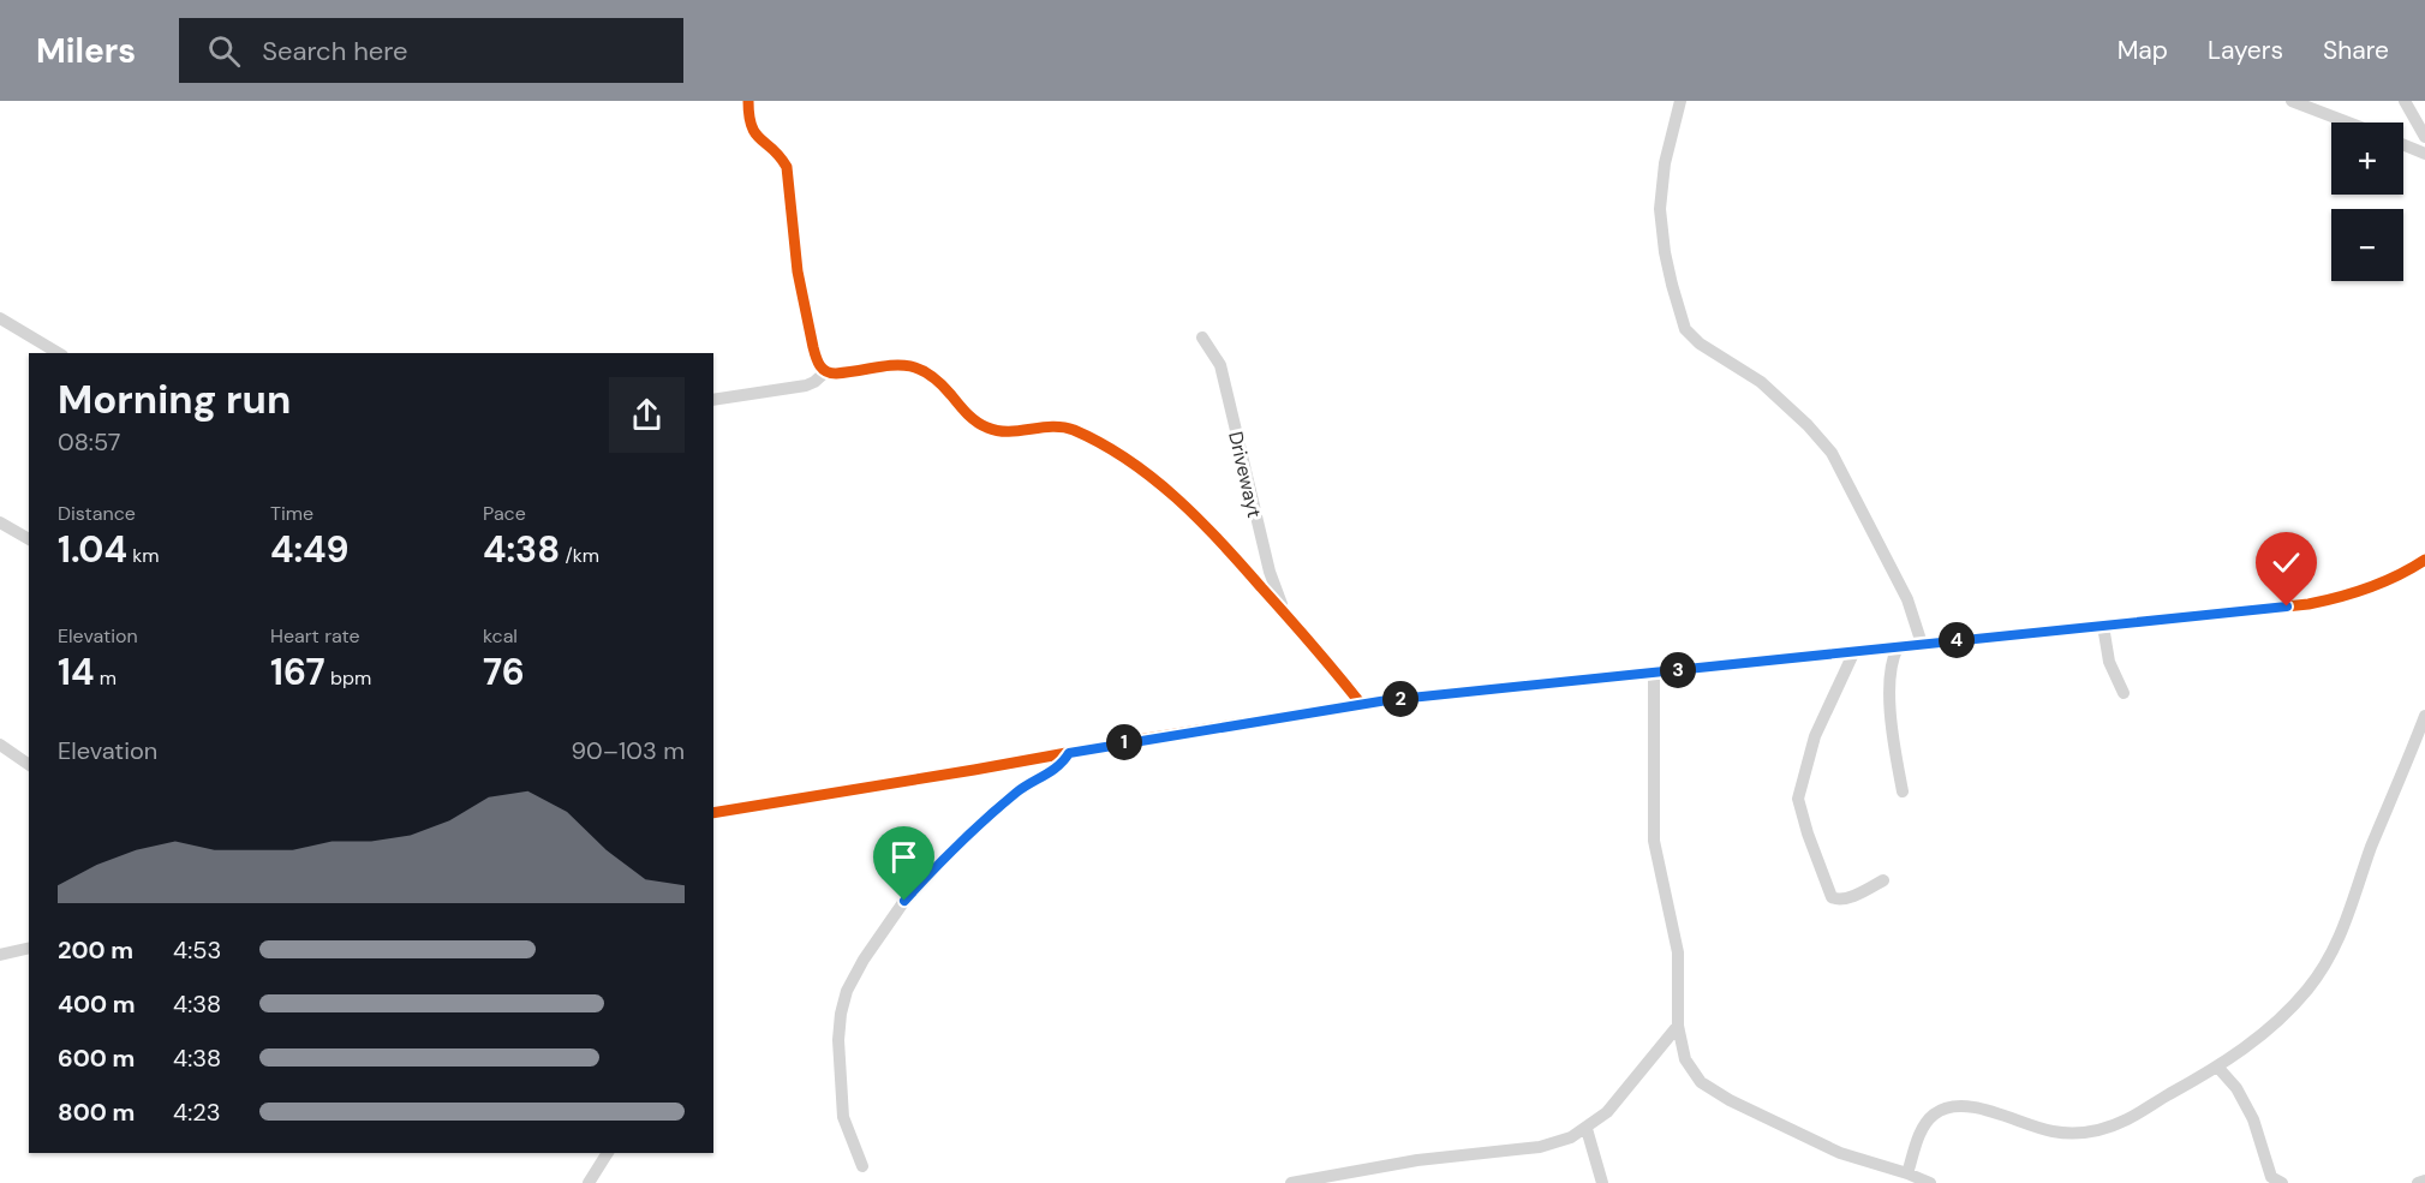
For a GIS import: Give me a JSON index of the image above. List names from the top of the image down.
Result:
{
  "streets": {
    "street": ["Drivewayt"]
  },
  "page": {
    "header": "Milers",
    "search": "Search here",
    "nav": ["Map", "Layers", "Share"],
    "map_buttons": ["+", "−"],
    "heading": ["Morning run", "08:57"],
    "stats": [
      ["Distance", "1.04 km"],
      ["Time", "4:49"],
      ["Pace", "4:38 /km"],
      ["Elevation", "14 m"],
      ["Heart rate", "167 bpm"],
      ["kcal", "76"]
    ],
    "pins": [
      "4",
      "3",
      "2",
      "1"
    ],
    "chart": ["Elevation", "90–103 m"],
    "list": [
      {
        "name": "200 m",
        "note": "4:53"
      },
      {
        "name": "400 m",
        "note": "4:38"
      },
      {
        "name": "600 m",
        "note": "4:38"
      },
      {
        "name": "800 m",
        "note": "4:23"
      }
    ]
  }
}
